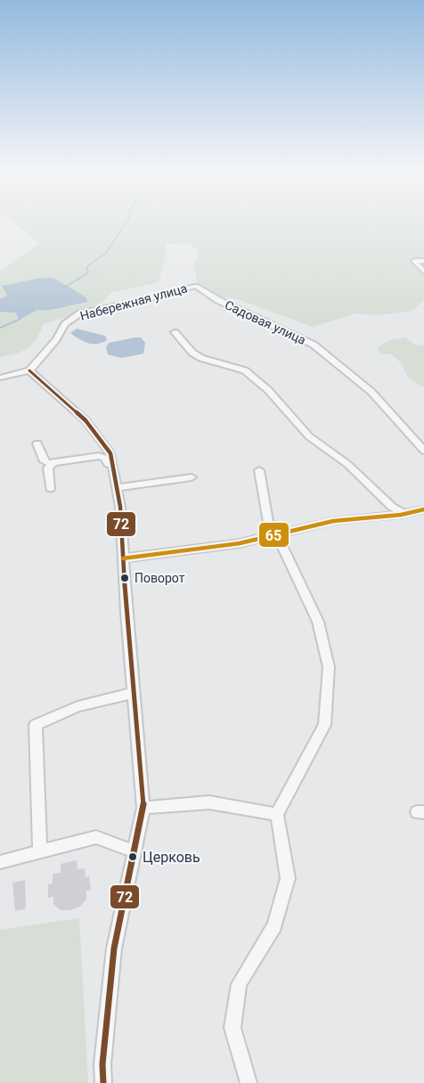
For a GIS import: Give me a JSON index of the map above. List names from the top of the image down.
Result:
{
  "streets": {
    "street": ["Набережная улица", "Садовая улица"]
  },
  "crossings": [
    ["Набережная улица", "Садовая улица"]
  ],
  "places": ["Поворот", "Церковь"],
  "lines": ["transit line 72", "transit line 65"]
}
